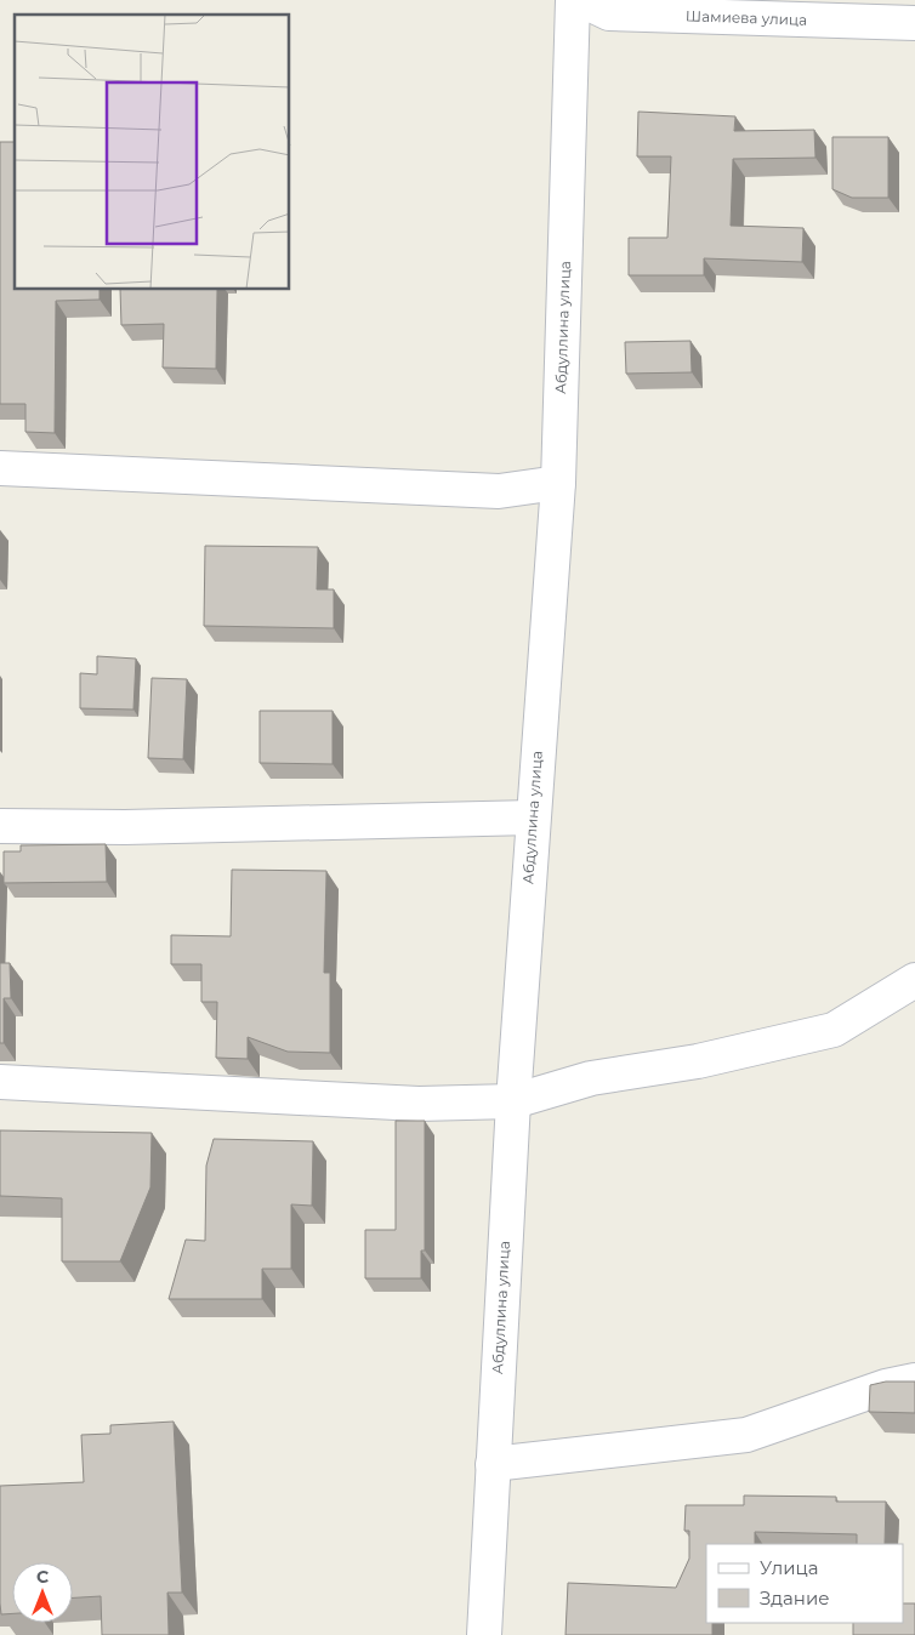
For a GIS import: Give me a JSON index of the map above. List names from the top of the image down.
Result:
{
  "streets": {
    "street": ["Шамиева улица", "Абдуллина улица"]
  },
  "legend": ["Улица", "Здание"],
  "north": "top"
}
